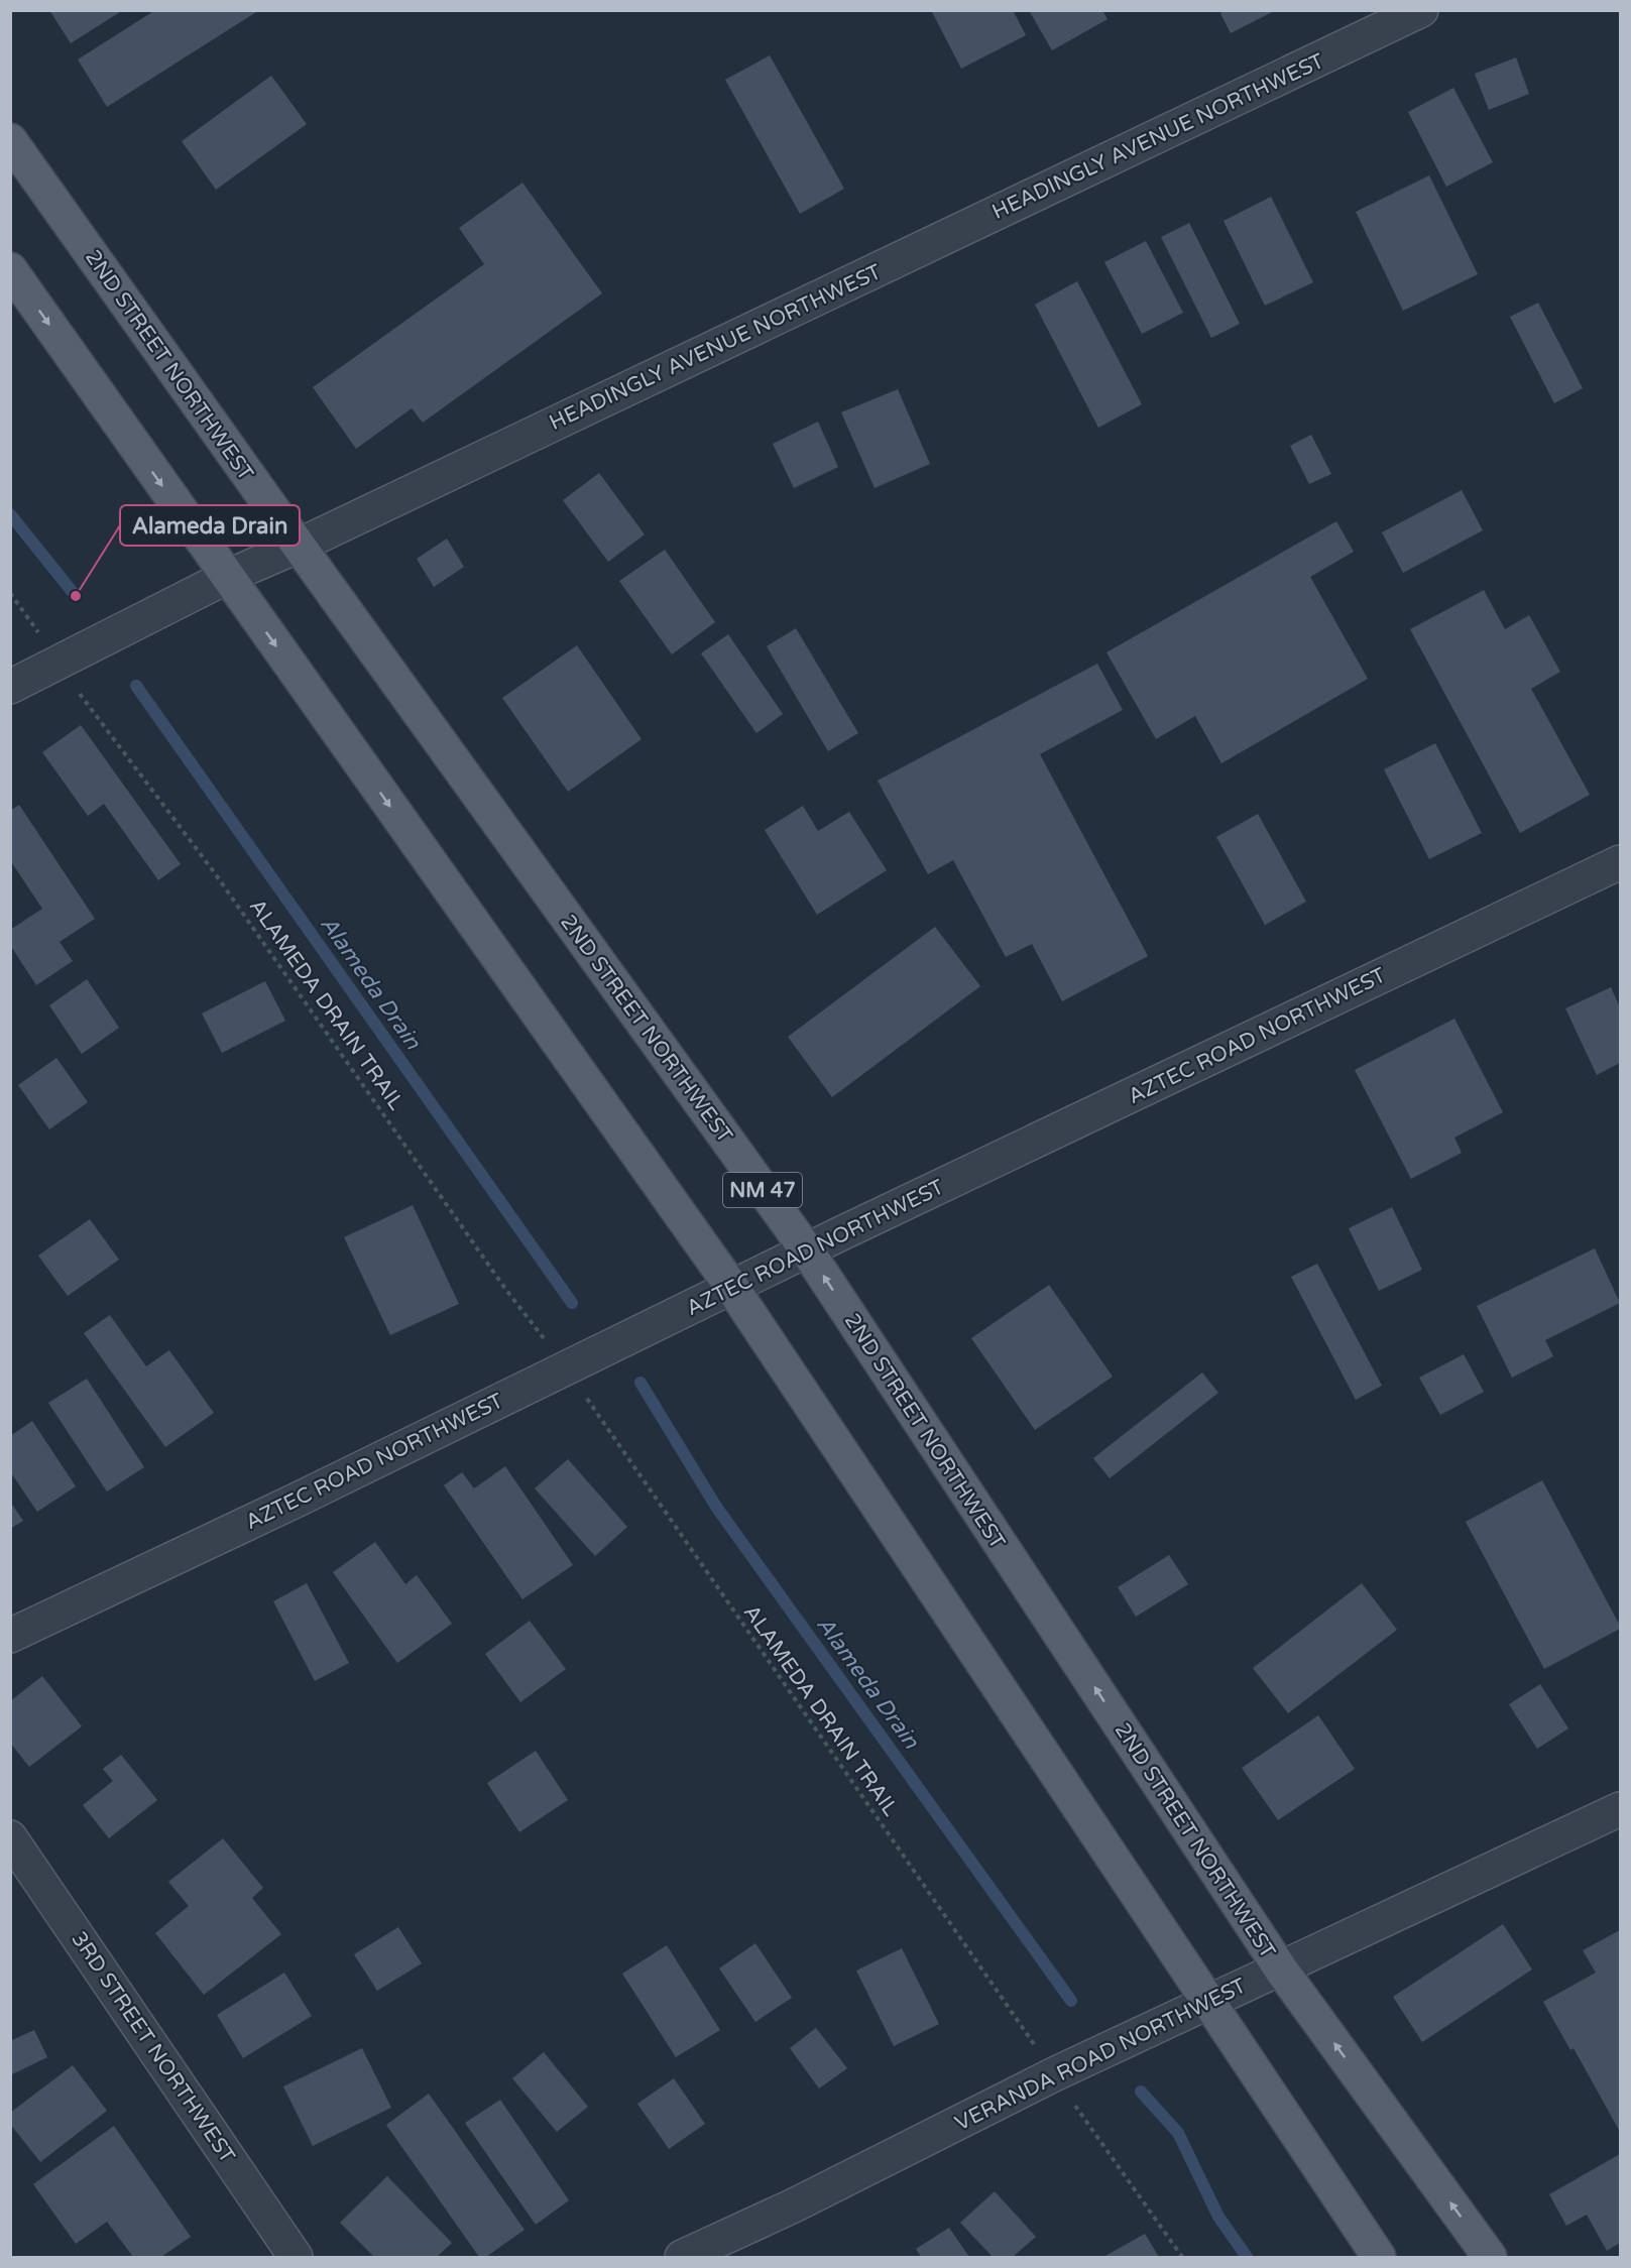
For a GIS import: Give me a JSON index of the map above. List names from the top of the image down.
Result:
{
  "streets": {
    "main road": ["2ND STREET NORTHWEST", "NM 47"],
    "street": [
      "HEADINGLY AVENUE NORTHWEST",
      "AZTEC ROAD NORTHWEST",
      "3RD STREET NORTHWEST",
      "VERANDA ROAD NORTHWEST"
    ],
    "path": ["ALAMEDA DRAIN TRAIL"]
  },
  "crossings": [
    ["HEADINGLY AVENUE NORTHWEST", "2ND STREET NORTHWEST"],
    ["2ND STREET NORTHWEST", "AZTEC ROAD NORTHWEST"],
    ["2ND STREET NORTHWEST", "VERANDA ROAD NORTHWEST"]
  ],
  "water": ["Alameda Drain"],
  "places": ["Alameda Drain"]
}
